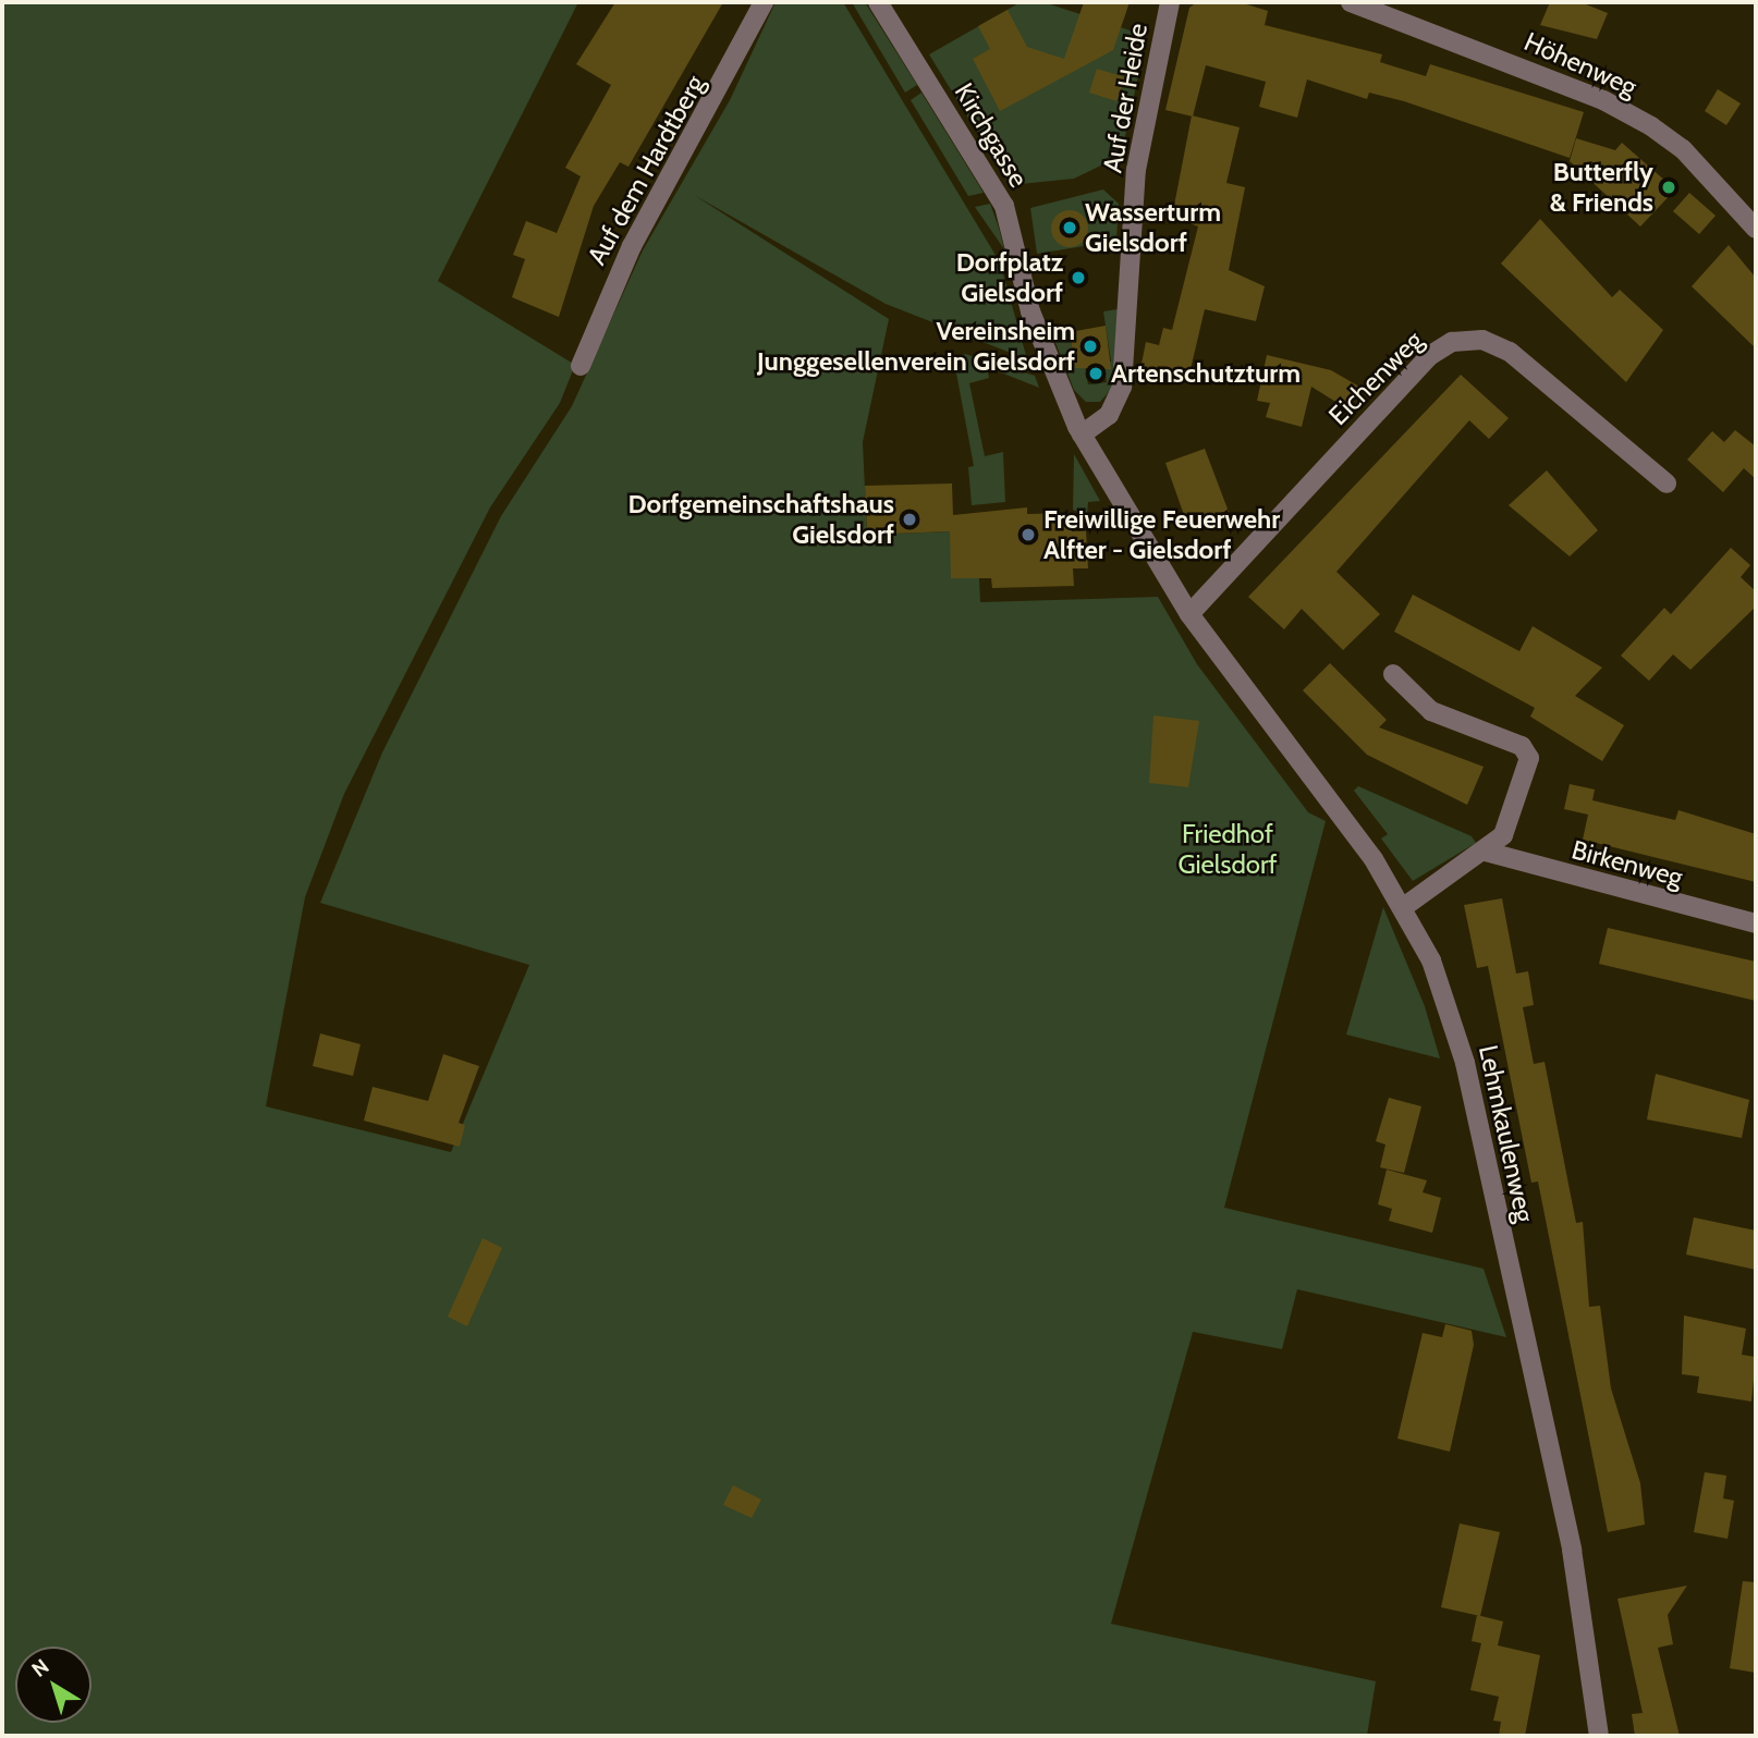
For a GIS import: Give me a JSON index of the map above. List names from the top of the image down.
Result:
{
  "streets": {
    "street": [
      "Höhenweg",
      "Auf der Heide",
      "Kirchgasse",
      "Auf dem Hardtberg",
      "Eichenweg",
      "Birkenweg",
      "Lehmkaulenweg"
    ]
  },
  "crossings": [
    ["Auf der Heide", "Kirchgasse"],
    ["Eichenweg", "Lehmkaulenweg"]
  ],
  "parks": ["Friedhof Gielsdorf"],
  "places": [
    "Butterfly & Friends",
    "Wasserturm Gielsdorf",
    "Dorfplatz Gielsdorf",
    "Vereinsheim Junggesellenverein Gielsdorf",
    "Artenschutzturm",
    "Dorfgemeinschaftshaus Gielsdorf",
    "Freiwillige Feuerwehr Alfter - Gielsdorf"
  ],
  "north": "top left"
}
